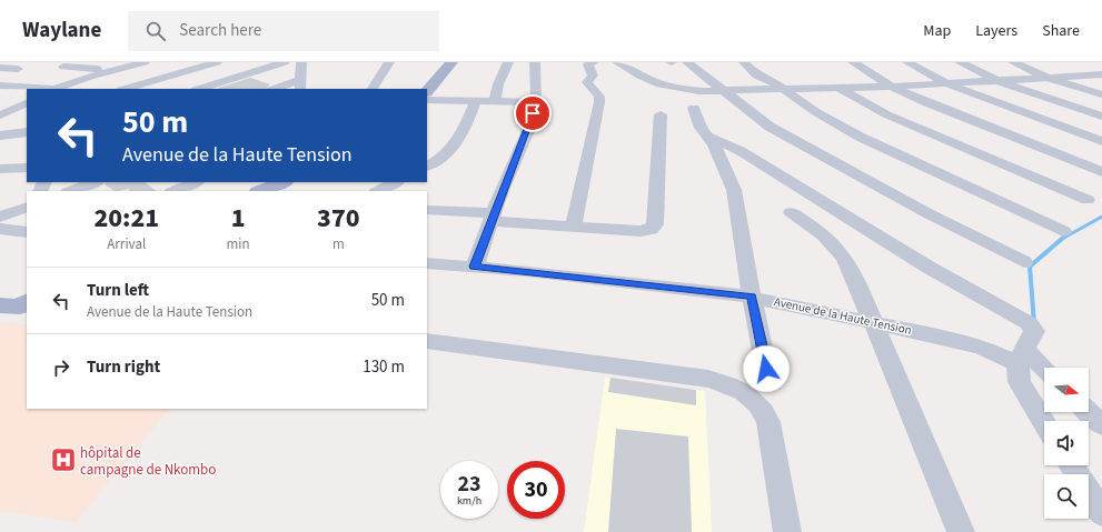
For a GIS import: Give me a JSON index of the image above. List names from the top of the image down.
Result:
{
  "streets": {
    "street": ["Avenue de la Haute Tension"]
  },
  "places": {
    "hospital": ["hôpital de campagne de Nkombo"]
  },
  "north": "right",
  "page": {
    "header": "Waylane",
    "search": "Search here",
    "nav": ["Map", "Layers", "Share"],
    "turn": ["50 m", "Avenue de la Haute Tension"],
    "eta": [
      "20:21",
      "Arrival",
      "1",
      "min",
      "370",
      "m"
    ],
    "list": [
      {
        "name": "Turn left",
        "note": "Avenue de la Haute Tension",
        "value": "50 m"
      },
      {
        "name": "Turn right",
        "value": "130 m"
      }
    ],
    "speed": "23 km/h",
    "limit": "30"
  }
}
